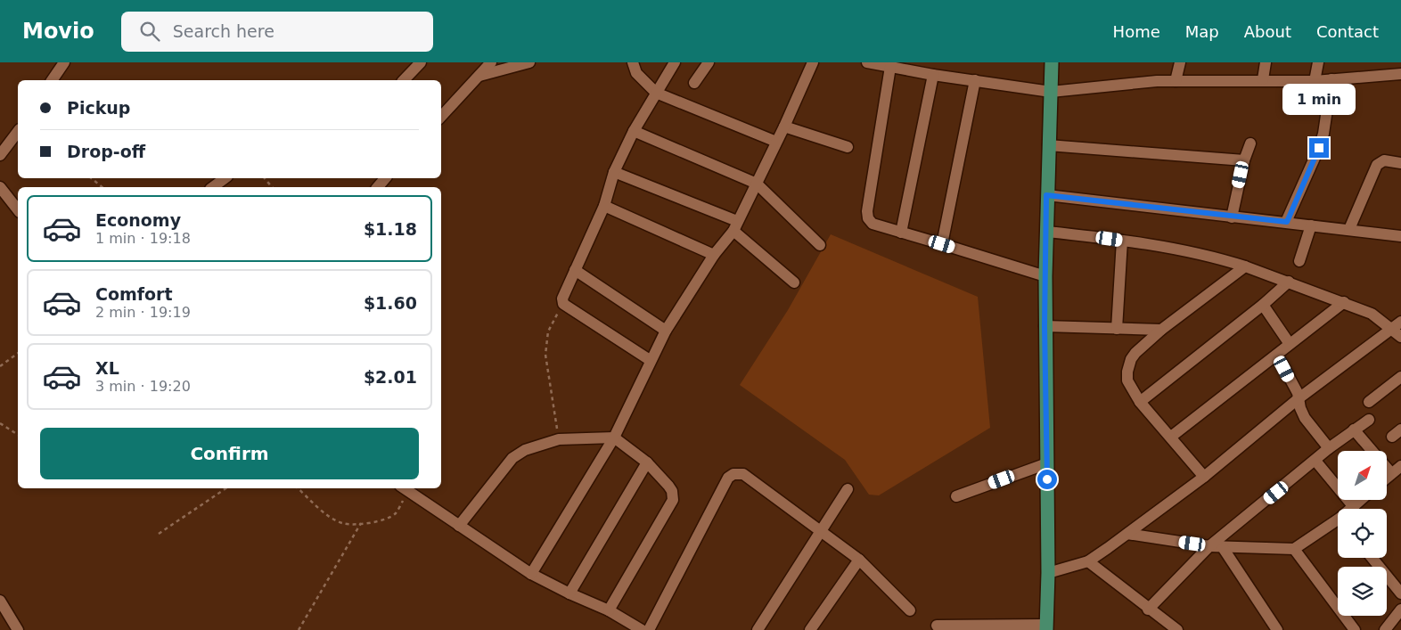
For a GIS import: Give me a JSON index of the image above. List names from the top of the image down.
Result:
{
  "north": "top right",
  "page": {
    "header": "Movio",
    "search": "Search here",
    "nav": [
      "Home",
      "Map",
      "About",
      "Contact"
    ],
    "banner": ["Pickup", "Drop-off"],
    "bubble": "1 min",
    "list": [
      {
        "name": "Economy",
        "note": "1 min · 19:18",
        "value": "$1.18"
      },
      {
        "name": "Comfort",
        "note": "2 min · 19:19",
        "value": "$1.60"
      },
      {
        "name": "XL",
        "note": "3 min · 19:20",
        "value": "$2.01"
      }
    ],
    "buttons": "Confirm"
  }
}
